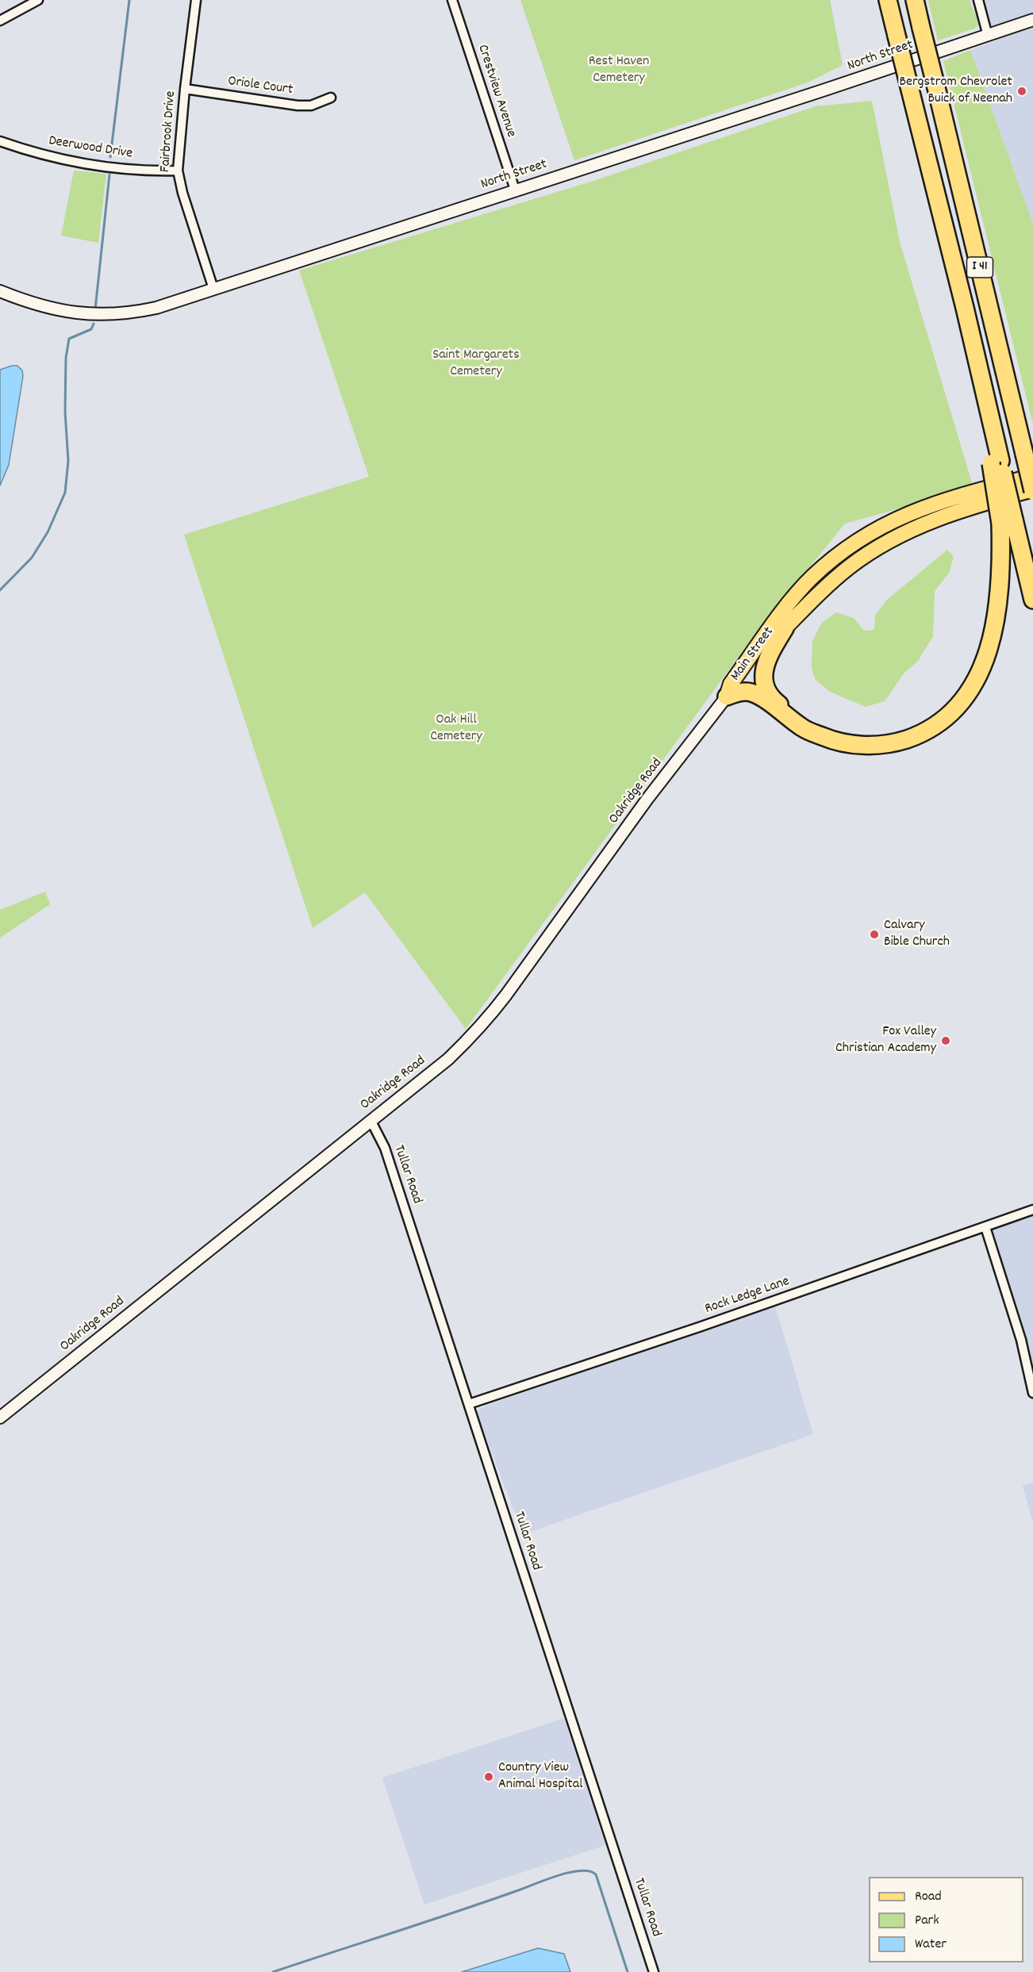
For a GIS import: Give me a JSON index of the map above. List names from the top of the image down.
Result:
{
  "streets": {
    "highway": ["I 41"],
    "main road": ["Main Street"],
    "street": [
      "North Street",
      "Oriole Court",
      "Crestview Avenue",
      "Fairbrook Drive",
      "Deerwood Drive",
      "Oakridge Road",
      "Tullar Road",
      "Rock Ledge Lane"
    ]
  },
  "crossings": [
    ["North Street", "Crestview Avenue"],
    ["North Street", "Fairbrook Drive"],
    ["Oriole Court", "Fairbrook Drive"],
    ["Fairbrook Drive", "Deerwood Drive"],
    ["I 41", "Main Street"],
    ["Main Street", "Oakridge Road"],
    ["Oakridge Road", "Tullar Road"],
    ["Tullar Road", "Rock Ledge Lane"]
  ],
  "parks": ["Rest Haven Cemetery", "Saint Margarets Cemetery", "Oak Hill Cemetery"],
  "places": [
    "Bergstrom Chevrolet Buick of Neenah",
    "Calvary Bible Church",
    "Fox Valley Christian Academy",
    "Country View Animal Hospital"
  ],
  "legend": ["Road", "Park", "Water"]
}
